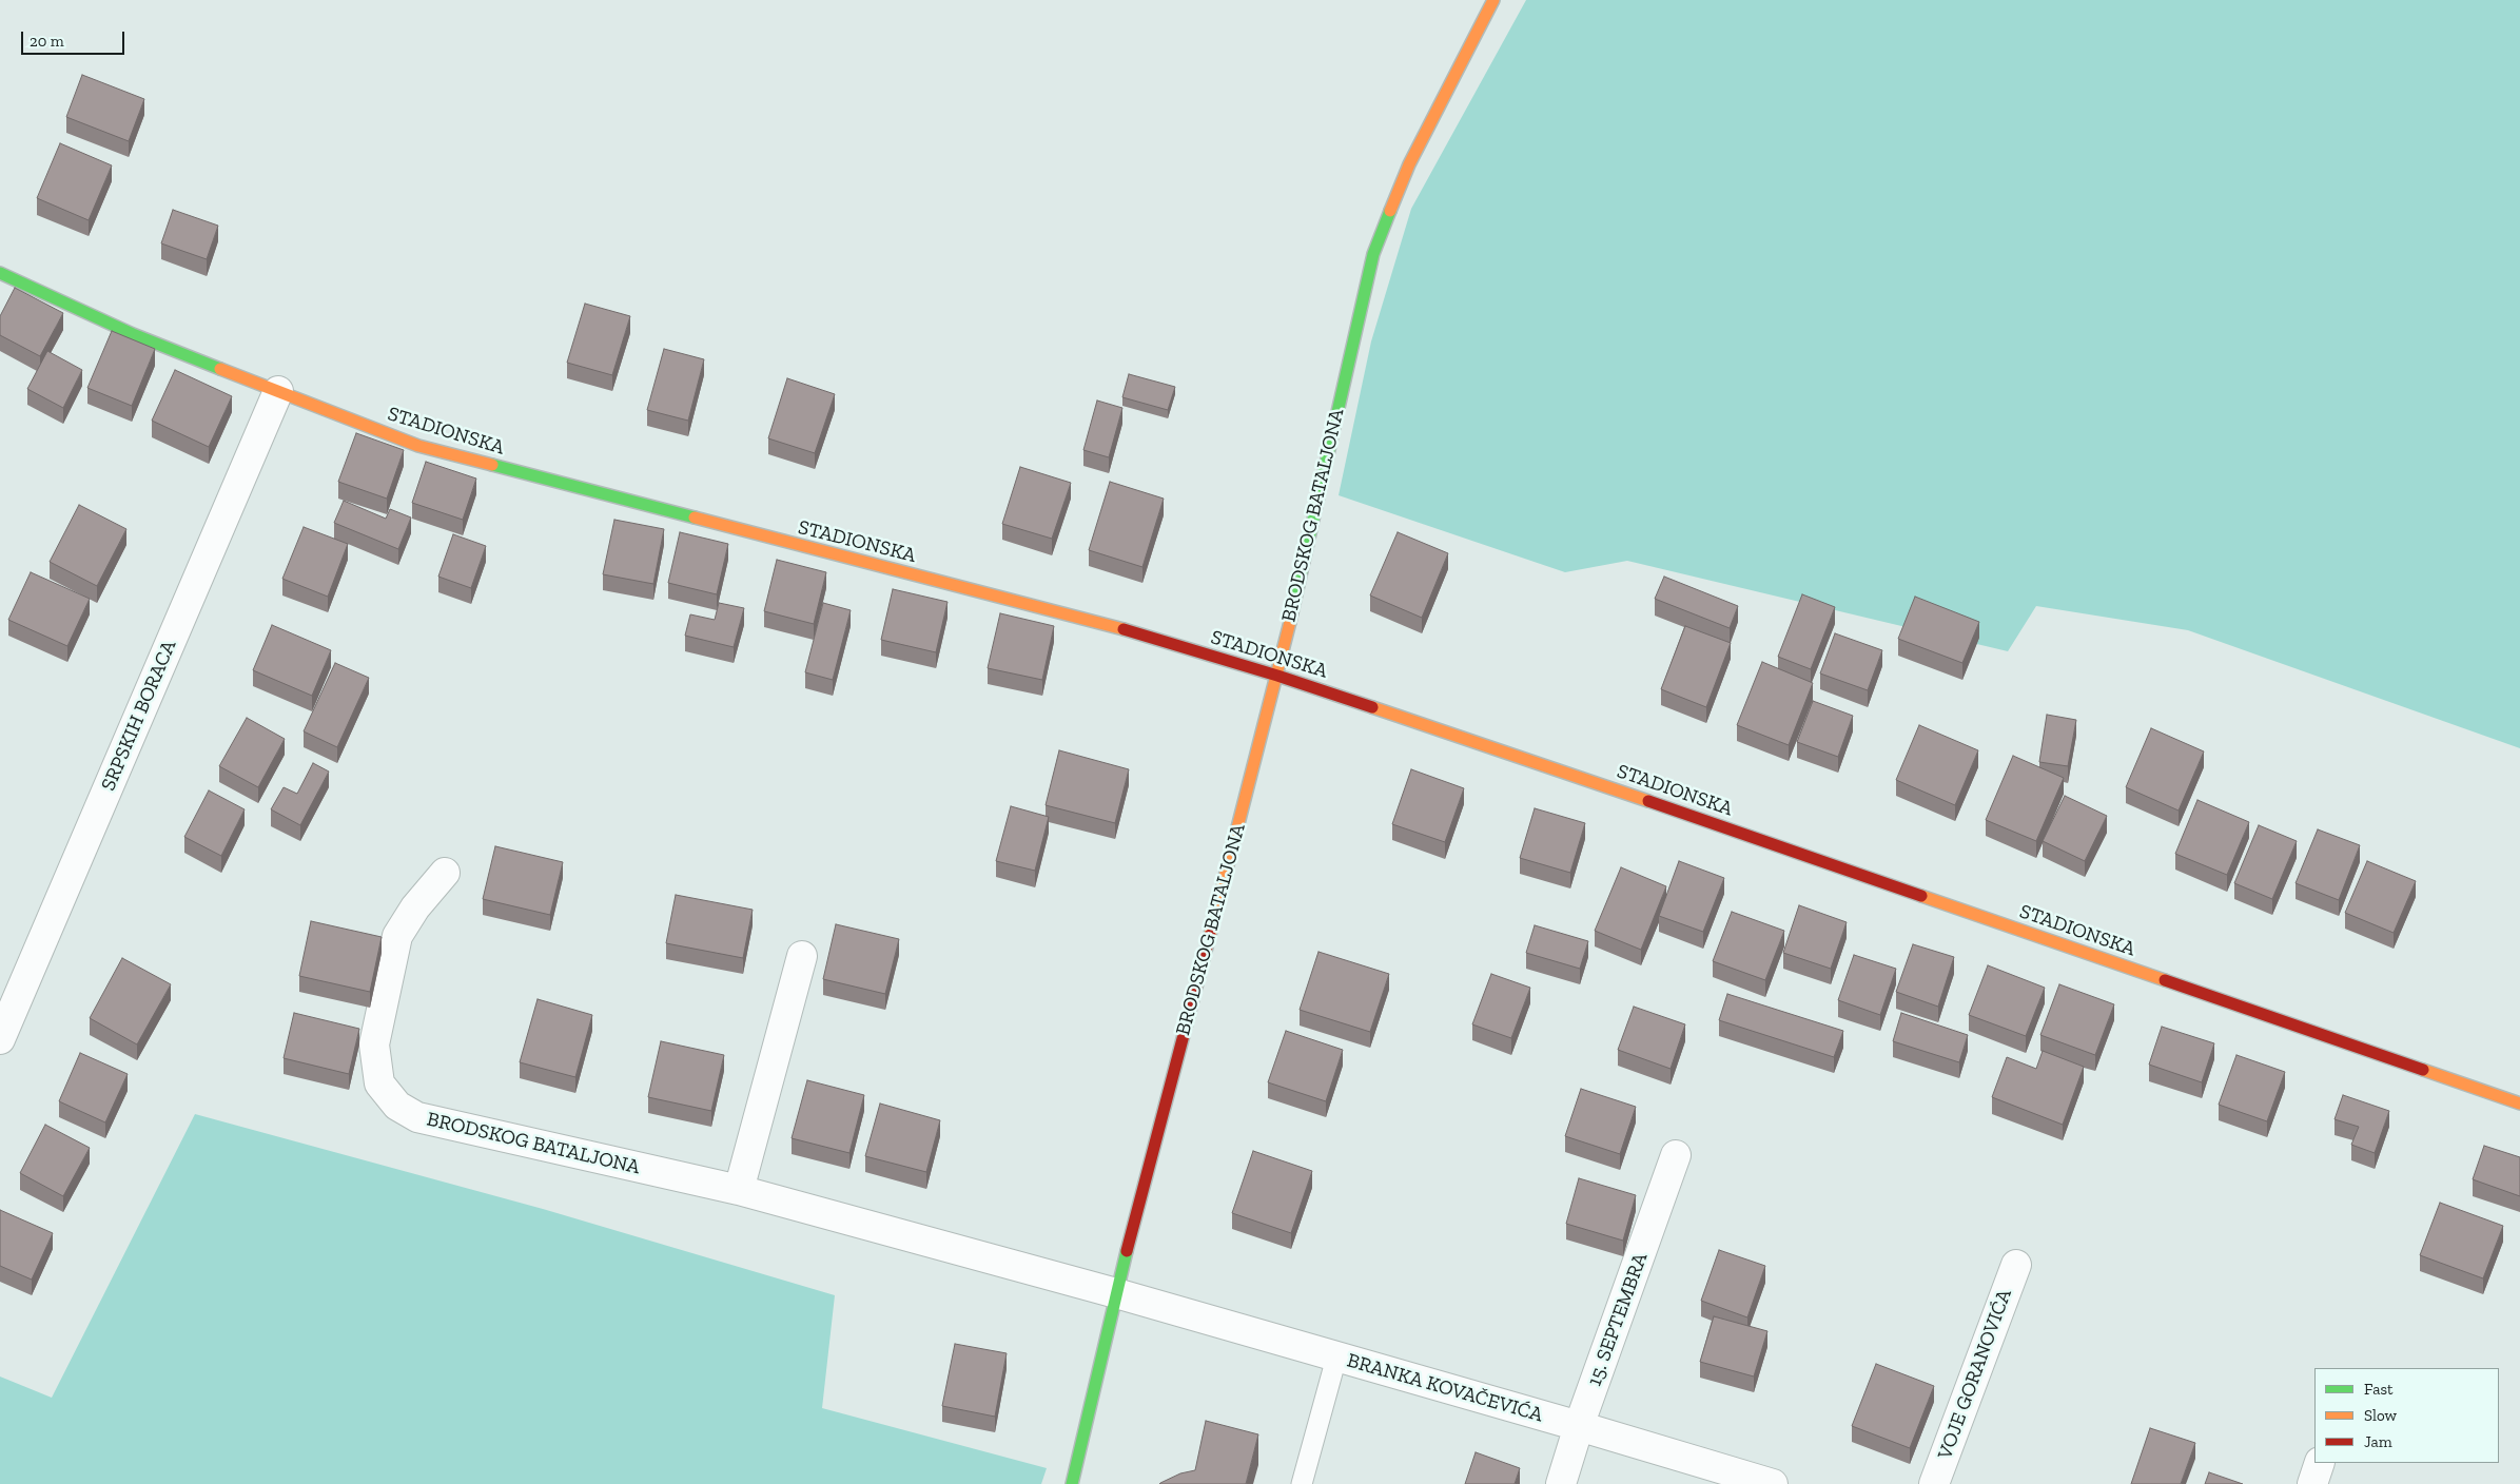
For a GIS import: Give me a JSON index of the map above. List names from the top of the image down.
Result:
{
  "streets": {
    "street": [
      "STADIONSKA",
      "BRODSKOG BATALJONA",
      "SRPSKIH BORACA",
      "15. SEPTEMBRA",
      "VOJE GORANOVIĆA",
      "BRANKA KOVAČEVIĆA"
    ]
  },
  "crossings": [
    ["STADIONSKA", "BRODSKOG BATALJONA"],
    ["STADIONSKA", "SRPSKIH BORACA"],
    ["BRODSKOG BATALJONA", "BRANKA KOVAČEVIĆA"],
    ["15. SEPTEMBRA", "BRANKA KOVAČEVIĆA"]
  ],
  "legend": ["Fast", "Slow", "Jam"],
  "scale_bar": "20 m"
}
